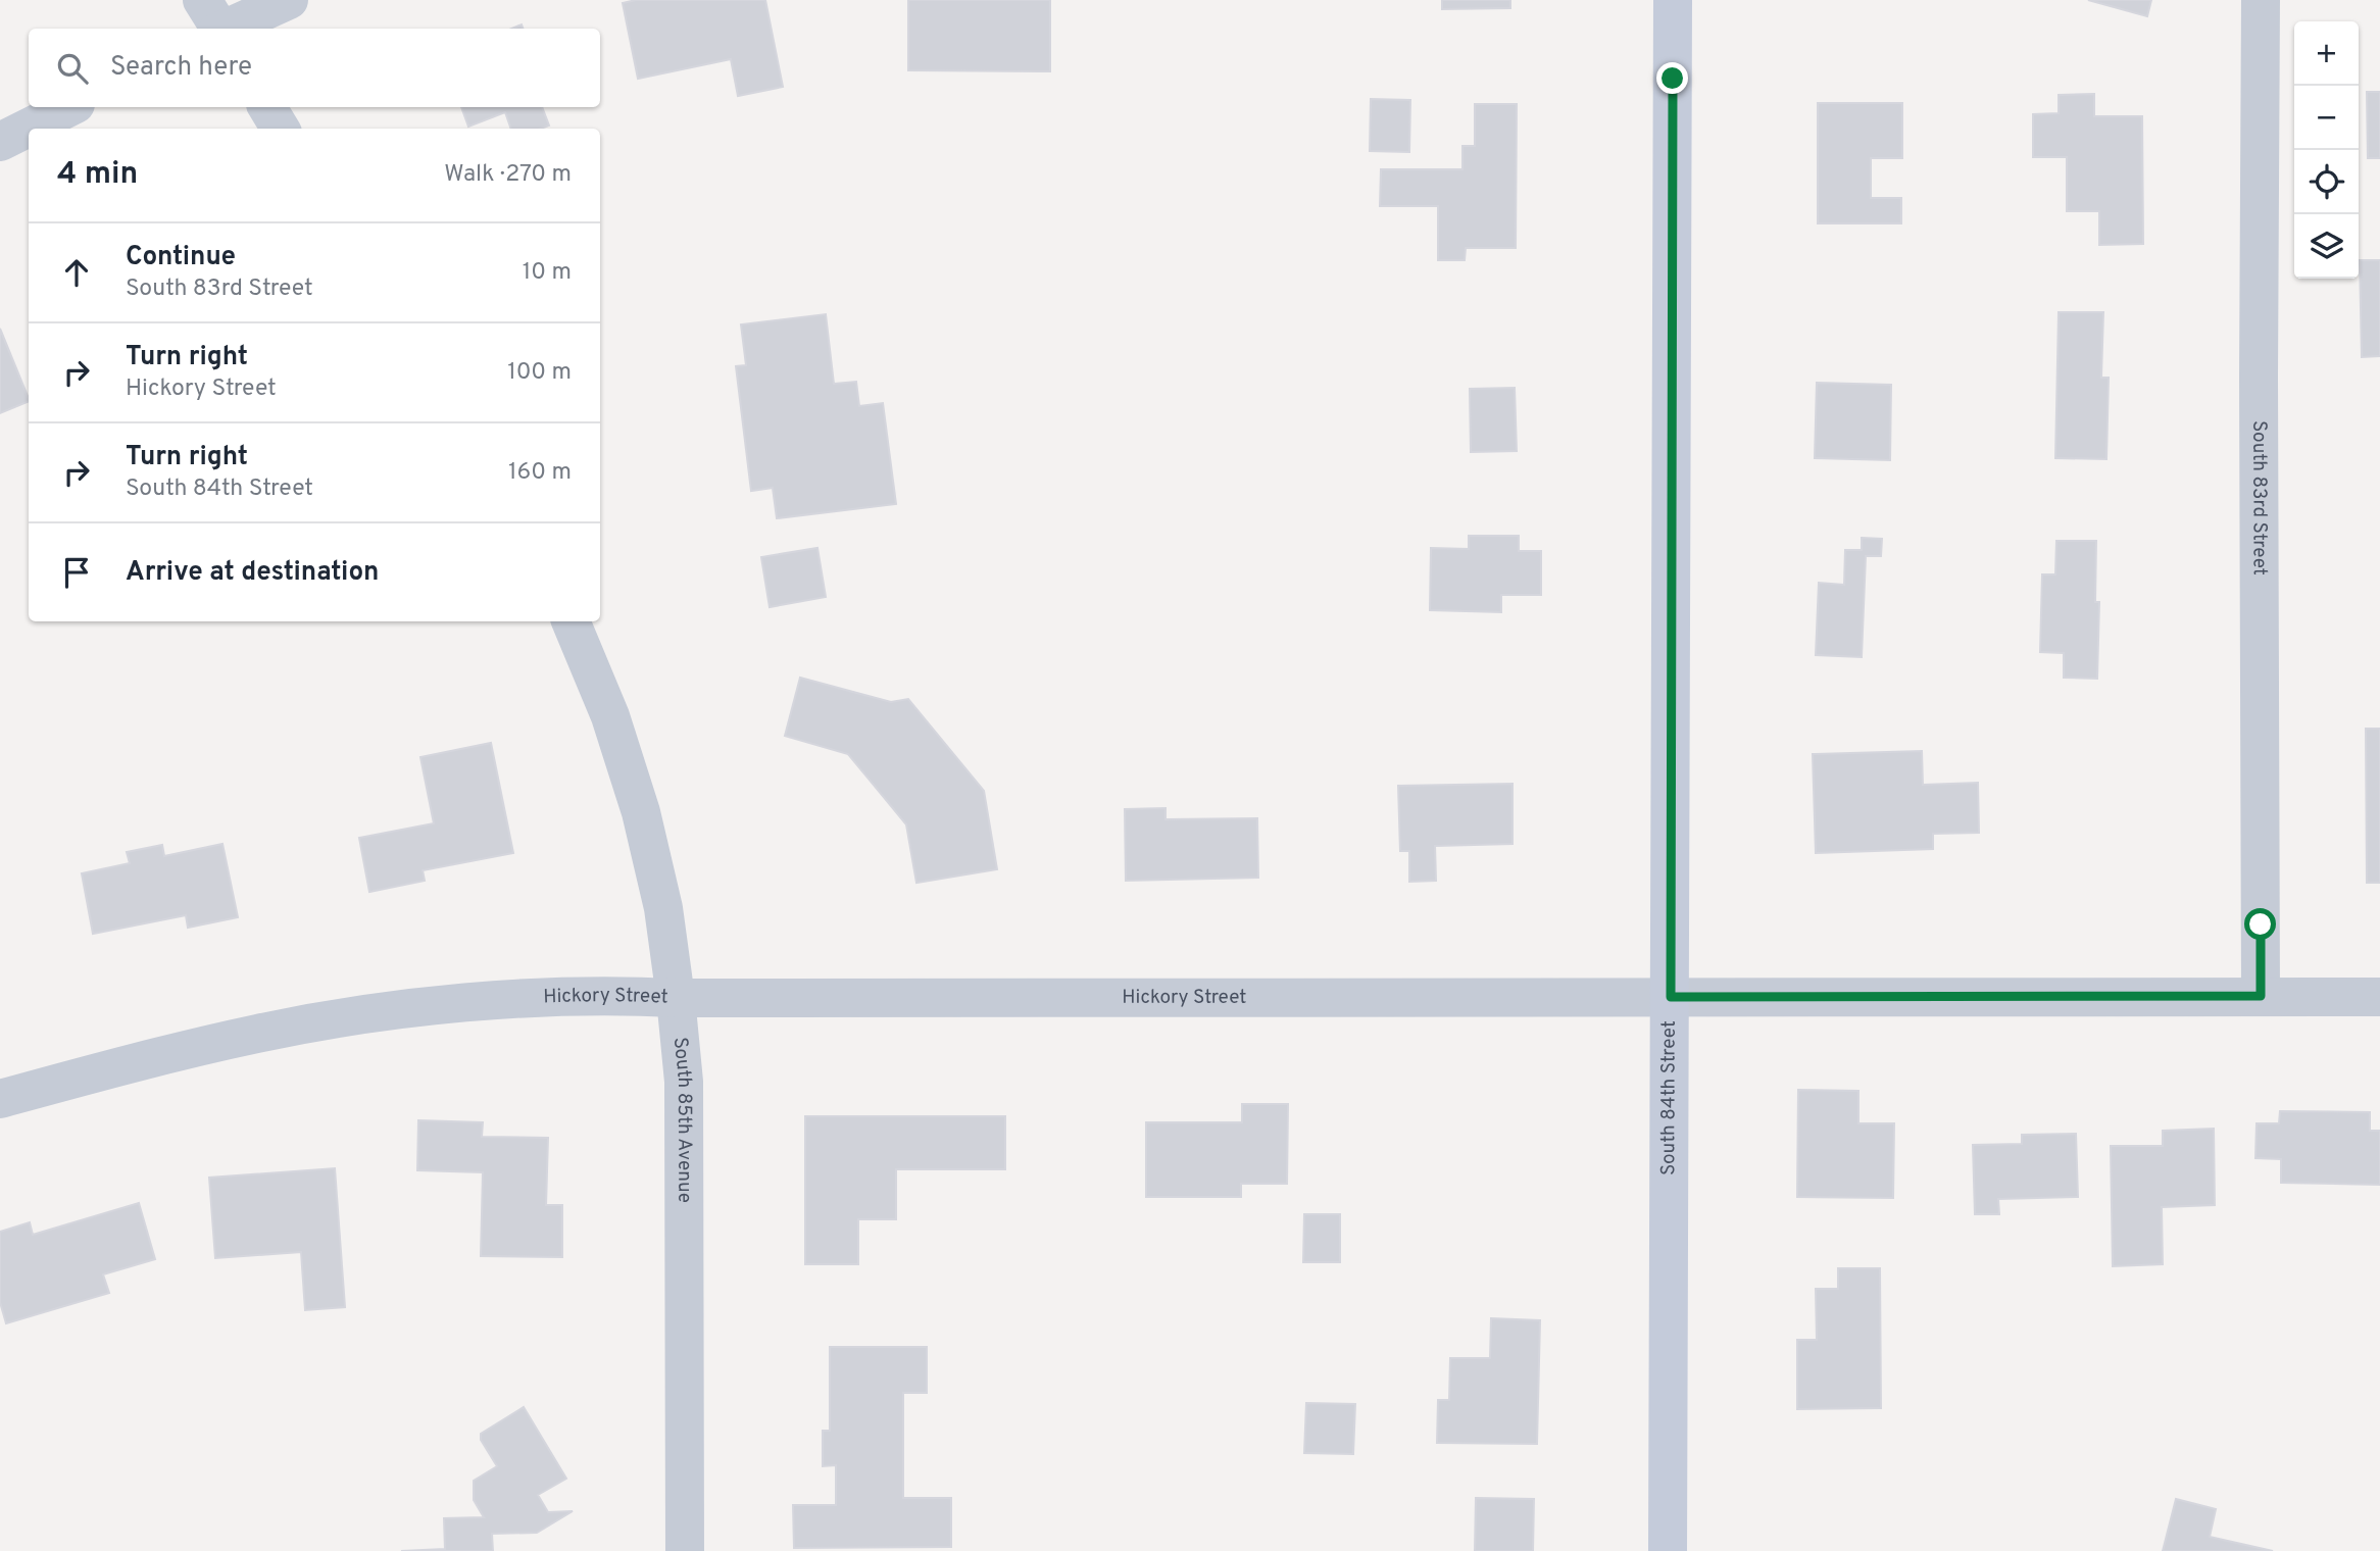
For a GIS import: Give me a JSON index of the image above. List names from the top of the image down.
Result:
{
  "streets": {
    "main road": ["South 84th Street"],
    "street": ["South 83rd Street", "Hickory Street", "South 85th Avenue"]
  },
  "crossings": [
    ["South 83rd Street", "Hickory Street"],
    ["Hickory Street", "South 84th Street"],
    ["Hickory Street", "South 85th Avenue"]
  ],
  "page": {
    "map_buttons": ["+", "−"],
    "search": "Search here",
    "heading": ["4 min", "Walk · 270 m"],
    "list": [
      ["Continue", "South 83rd Street", "10 m"],
      ["Turn right", "Hickory Street", "100 m"],
      ["Turn right", "South 84th Street", "160 m"],
      "Arrive at destination"
    ]
  }
}
